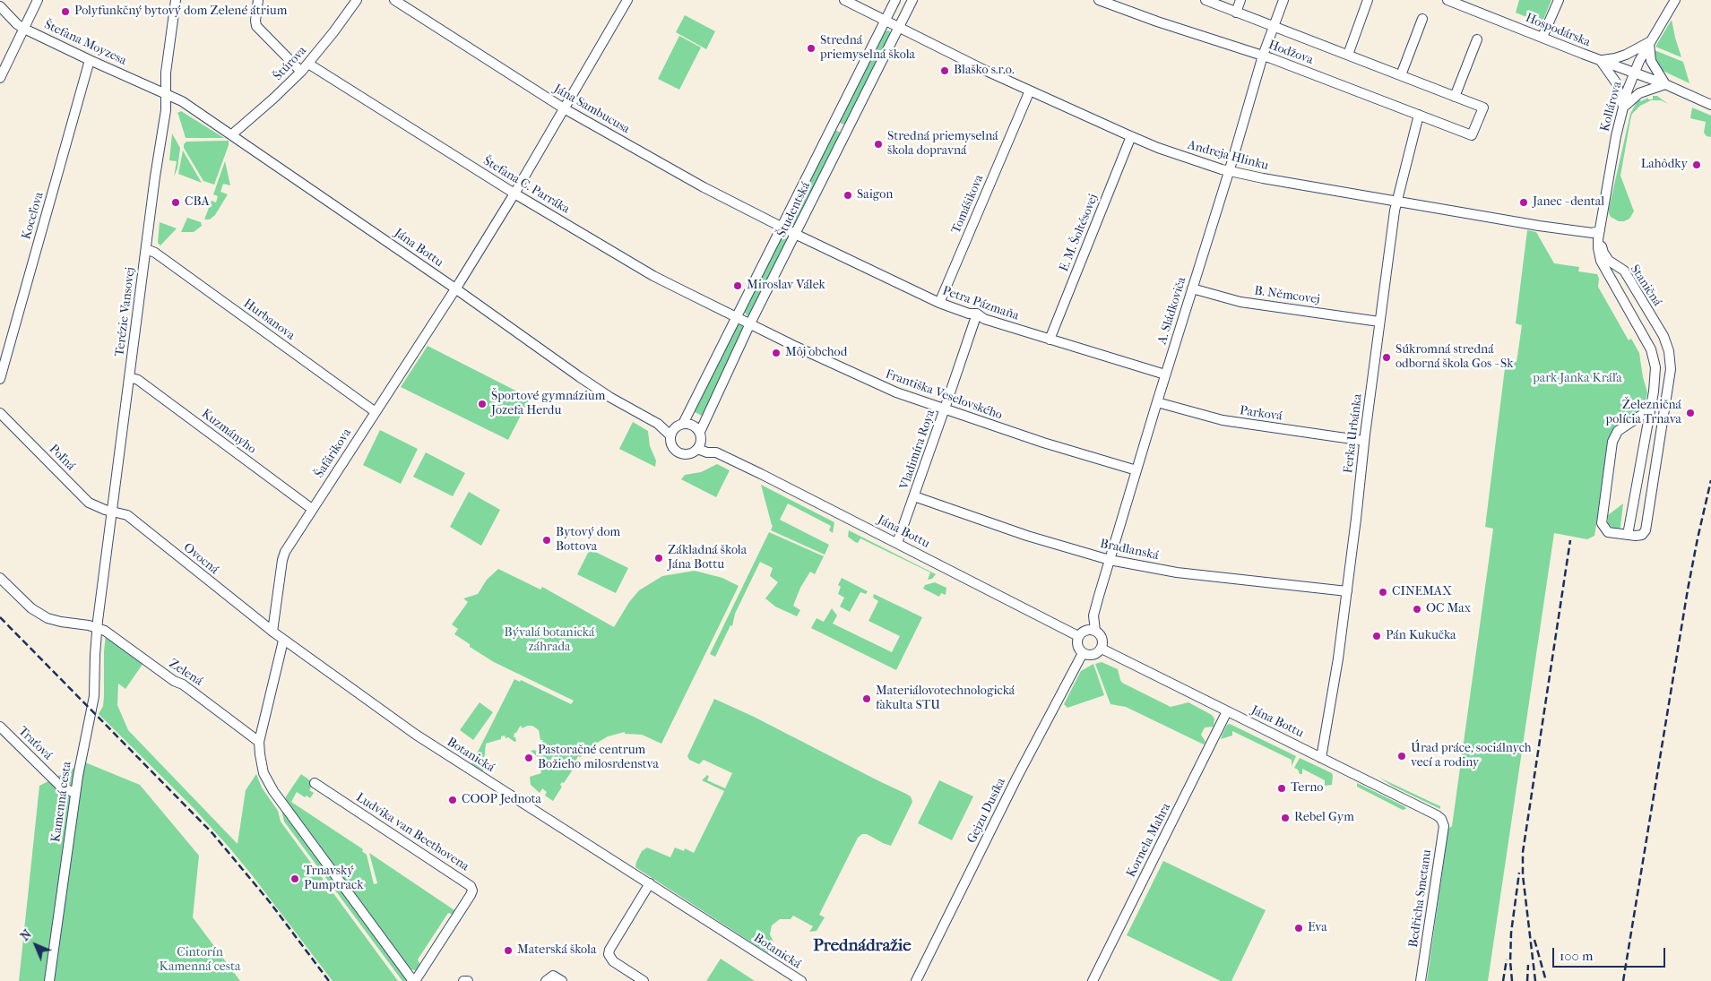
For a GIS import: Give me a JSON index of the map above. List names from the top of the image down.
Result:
{
  "streets": {
    "street": [
      "Hospodárska",
      "Štefana Moyzesa",
      "Hodžova",
      "Štúrova",
      "Kollárova",
      "Jána Sambucusa",
      "Andreja Hlinku",
      "Štefana C. Parráka",
      "Tomášikova",
      "Študentská",
      "Koceľova",
      "E. M. Šoltésovej",
      "Jána Bottu",
      "Staničná",
      "B. Němcovej",
      "Petra Pázmaňa",
      "A. Sládkoviča",
      "Terézie Vansovej",
      "Hurbanova",
      "Františka Veselovského",
      "Parková",
      "Kuzmányho",
      "Ferka Urbánka",
      "Vladimíra Roya",
      "Šafárikova",
      "Poľná",
      "Bradlanská",
      "Ovocná",
      "Zelená",
      "Traťová",
      "Botanická",
      "Kamenná cesta",
      "Gejzu Dusíka",
      "Ludvika van Beethovena",
      "Kornela Mahra",
      "Bedřicha Smetanu"
    ]
  },
  "crossings": [
    ["Hospodárska", "Kollárova"],
    ["Štefana Moyzesa", "Koceľova"],
    ["Štefana Moyzesa", "Jána Bottu"],
    ["Štefana Moyzesa", "Terézie Vansovej"],
    ["Hodžova", "A. Sládkoviča"],
    ["Hodžova", "Ferka Urbánka"],
    ["Štúrova", "Štefana C. Parráka"],
    ["Štúrova", "Jána Bottu"],
    ["Kollárova", "Andreja Hlinku"],
    ["Kollárova", "Staničná"],
    ["Jána Sambucusa", "Študentská"],
    ["Jána Sambucusa", "Petra Pázmaňa"],
    ["Jána Sambucusa", "Šafárikova"],
    ["Andreja Hlinku", "Tomášikova"],
    ["Andreja Hlinku", "Študentská"],
    ["Andreja Hlinku", "E. M. Šoltésovej"],
    ["Andreja Hlinku", "Staničná"],
    ["Andreja Hlinku", "A. Sládkoviča"],
    ["Andreja Hlinku", "Ferka Urbánka"],
    ["Štefana C. Parráka", "Študentská"],
    ["Štefana C. Parráka", "Františka Veselovského"],
    ["Štefana C. Parráka", "Šafárikova"],
    ["Tomášikova", "Petra Pázmaňa"],
    ["Študentská", "Jána Bottu"],
    ["Študentská", "Petra Pázmaňa"],
    ["Študentská", "Františka Veselovského"],
    ["E. M. Šoltésovej", "Petra Pázmaňa"],
    ["Jána Bottu", "A. Sládkoviča"],
    ["Jána Bottu", "Terézie Vansovej"],
    ["Jána Bottu", "Ferka Urbánka"],
    ["Jána Bottu", "Vladimíra Roya"],
    ["Jána Bottu", "Šafárikova"],
    ["Jána Bottu", "Gejzu Dusíka"],
    ["Jána Bottu", "Kornela Mahra"],
    ["Jána Bottu", "Bedřicha Smetanu"],
    ["B. Němcovej", "A. Sládkoviča"],
    ["B. Němcovej", "Ferka Urbánka"],
    ["Petra Pázmaňa", "A. Sládkoviča"],
    ["Petra Pázmaňa", "Vladimíra Roya"],
    ["A. Sládkoviča", "Františka Veselovského"],
    ["A. Sládkoviča", "Parková"],
    ["A. Sládkoviča", "Bradlanská"],
    ["A. Sládkoviča", "Gejzu Dusíka"],
    ["Terézie Vansovej", "Hurbanova"],
    ["Terézie Vansovej", "Kuzmányho"],
    ["Terézie Vansovej", "Poľná"],
    ["Terézie Vansovej", "Ovocná"],
    ["Terézie Vansovej", "Zelená"],
    ["Terézie Vansovej", "Kamenná cesta"],
    ["Hurbanova", "Šafárikova"],
    ["Františka Veselovského", "Vladimíra Roya"],
    ["Parková", "Ferka Urbánka"],
    ["Kuzmányho", "Šafárikova"],
    ["Ferka Urbánka", "Bradlanská"],
    ["Vladimíra Roya", "Bradlanská"],
    ["Šafárikova", "Ovocná"],
    ["Poľná", "Ovocná"],
    ["Zelená", "Kamenná cesta"],
    ["Zelená", "Ludvika van Beethovena"],
    ["Traťová", "Kamenná cesta"],
    ["Botanická", "Ludvika van Beethovena"]
  ],
  "districts": ["Prednádražie"],
  "parks": ["park Janka Kráľa", "Bývalá botanická záhrada", "Cintorín Kamenná cesta"],
  "places": [
    "Polyfunkčný bytový dom Zelené átrium",
    "Stredná priemyselná škola",
    "Blaško s.r.o.",
    "Stredná priemyselná škola dopravná",
    "Lahôdky",
    "Saigon",
    "CBA",
    "Janec - dental",
    "Miroslav Válek",
    "Môj obchod",
    "Súkromná stredná odborná škola Gos - Sk",
    "Športové gymnázium Jozefa Herdu",
    "Železničná polícia Trnava",
    "Bytový dom Bottova",
    "Základná škola Jána Bottu",
    "CINEMAX",
    "OC Max",
    "Pán Kukučka",
    "Materiálovotechnologická fakulta STU",
    "Úrad práce, sociálnych vecí a rodiny",
    "Pastoračné centrum Božieho milosrdenstva",
    "Terno",
    "COOP Jednota",
    "Rebel Gym",
    "Trnavský Pumptrack",
    "Eva",
    "Materská škola"
  ],
  "scale_bar": "100 m",
  "north": "top left"
}
